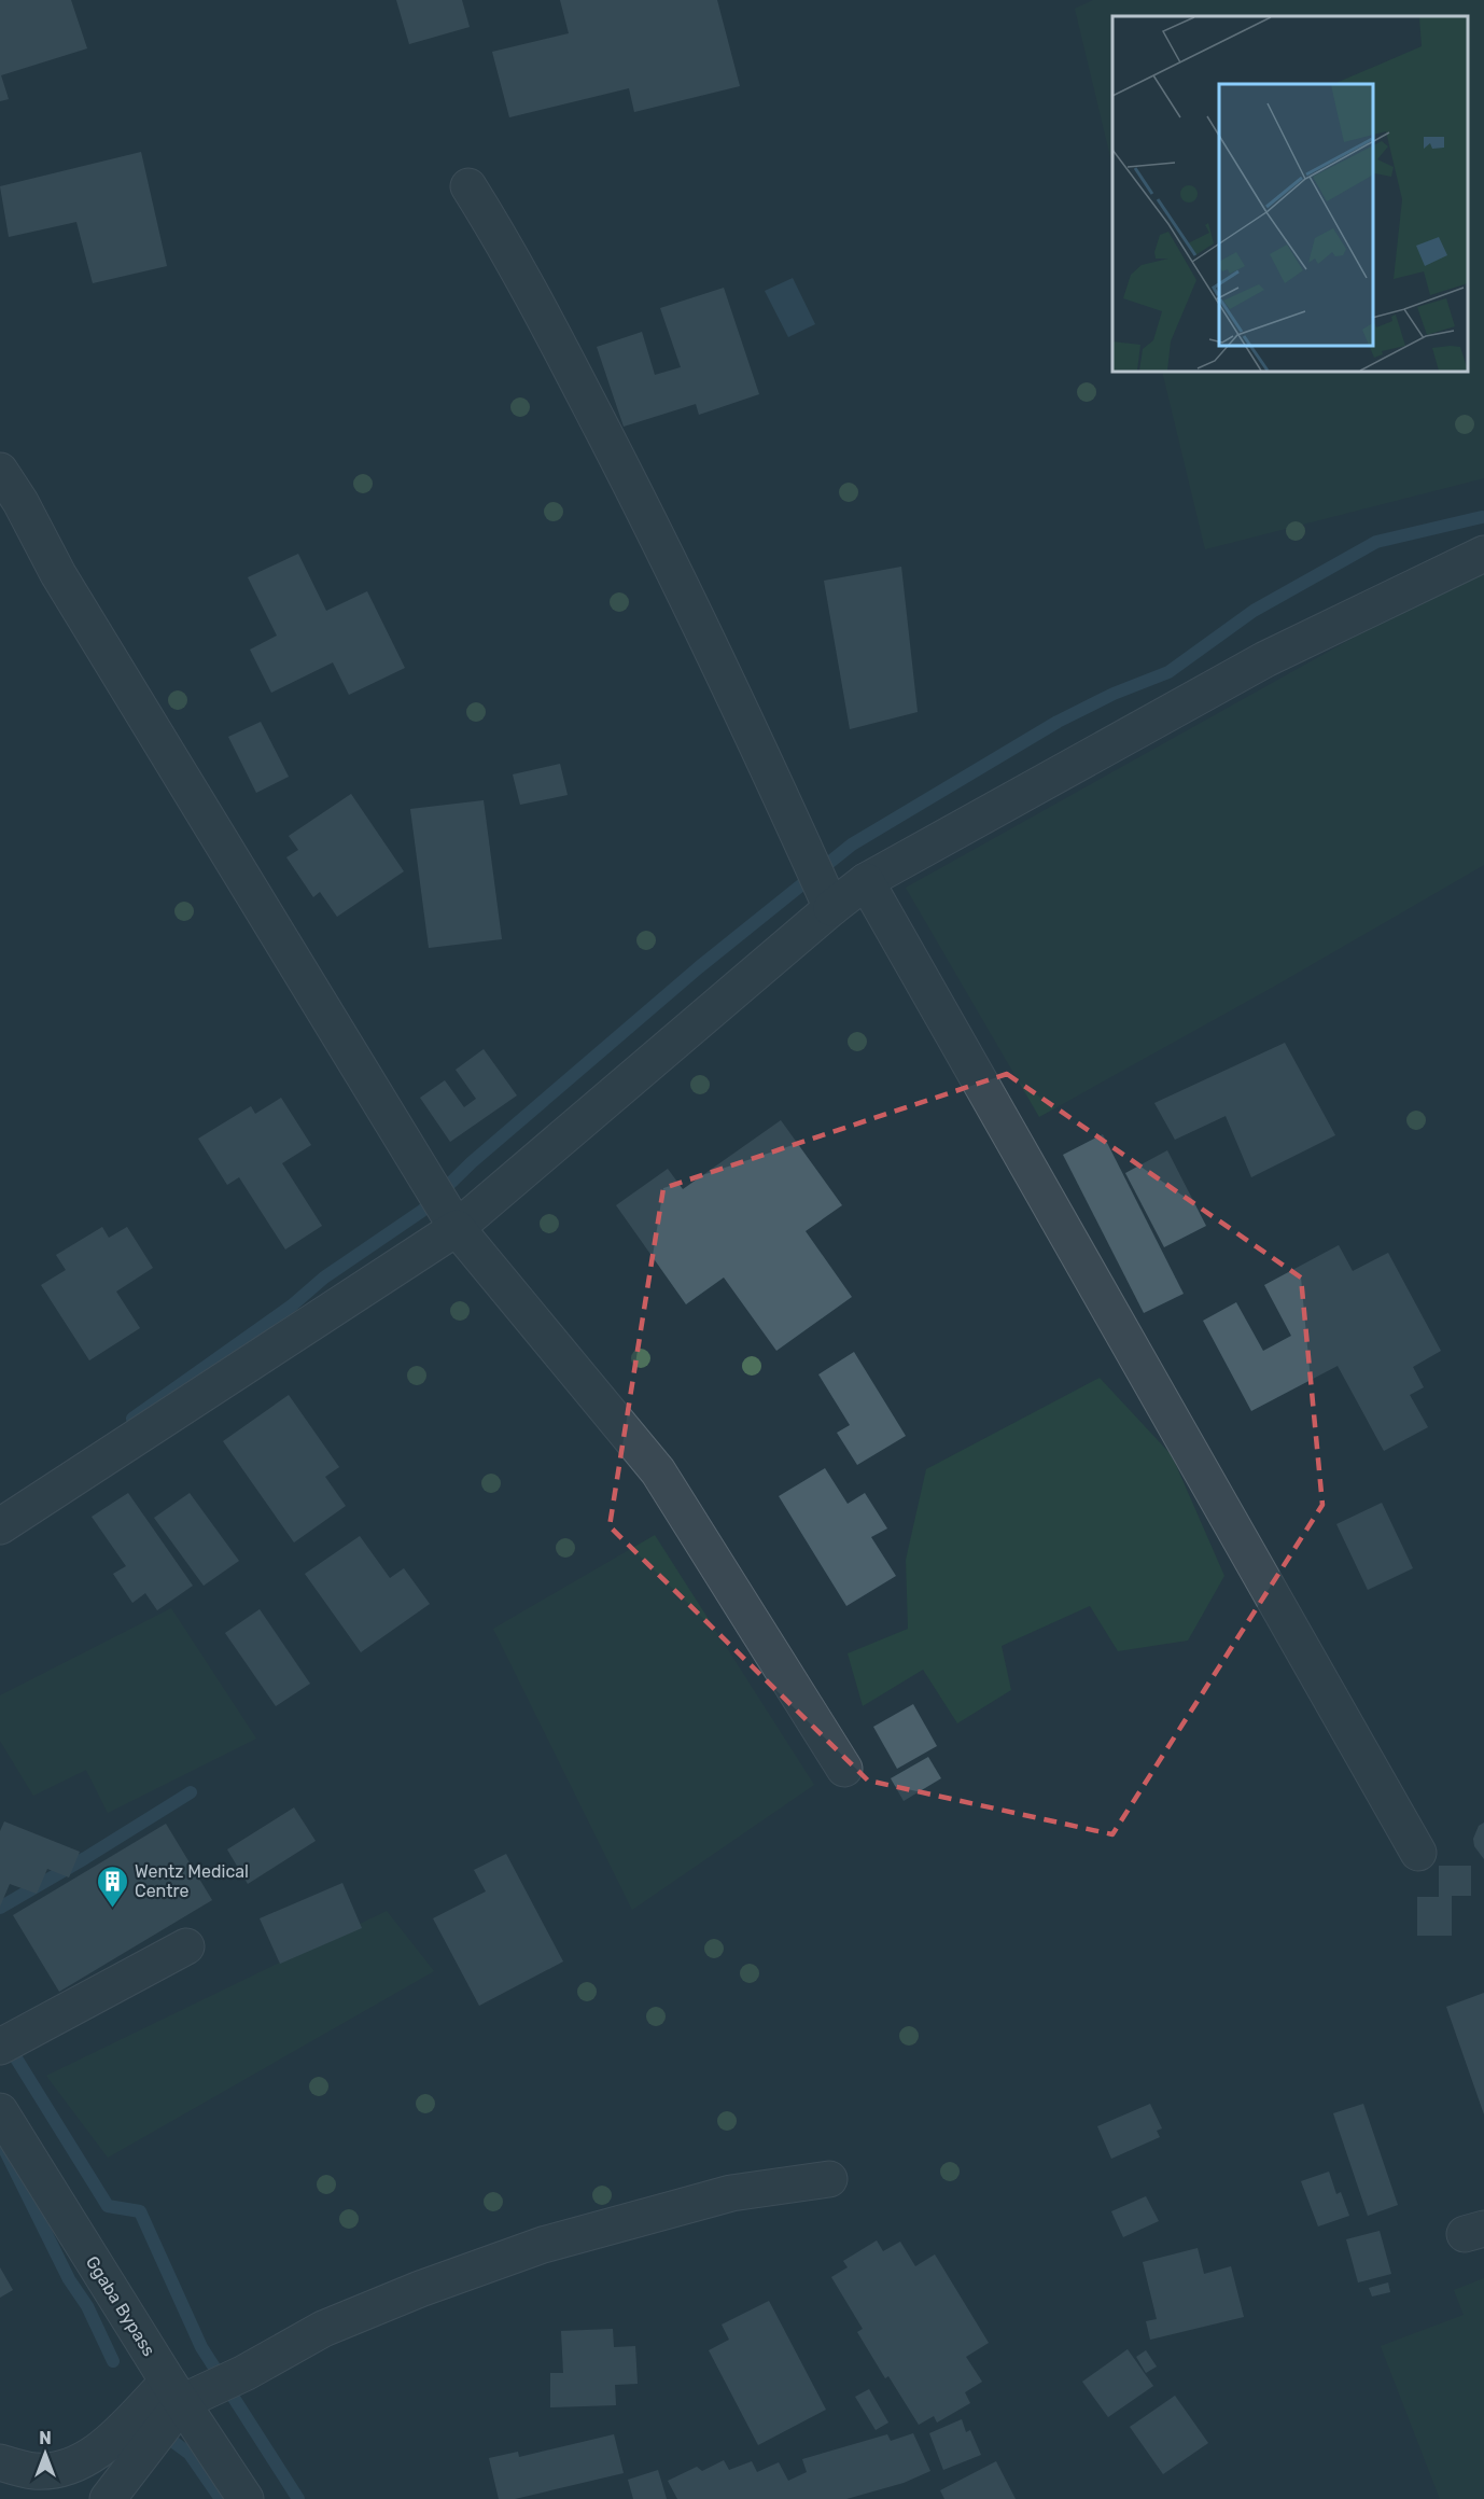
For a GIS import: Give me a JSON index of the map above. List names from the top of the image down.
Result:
{
  "streets": {
    "street": ["Ggaba Bypass"]
  },
  "places": {
    "building": ["Wentz Medical Centre"]
  },
  "north": "top"
}
